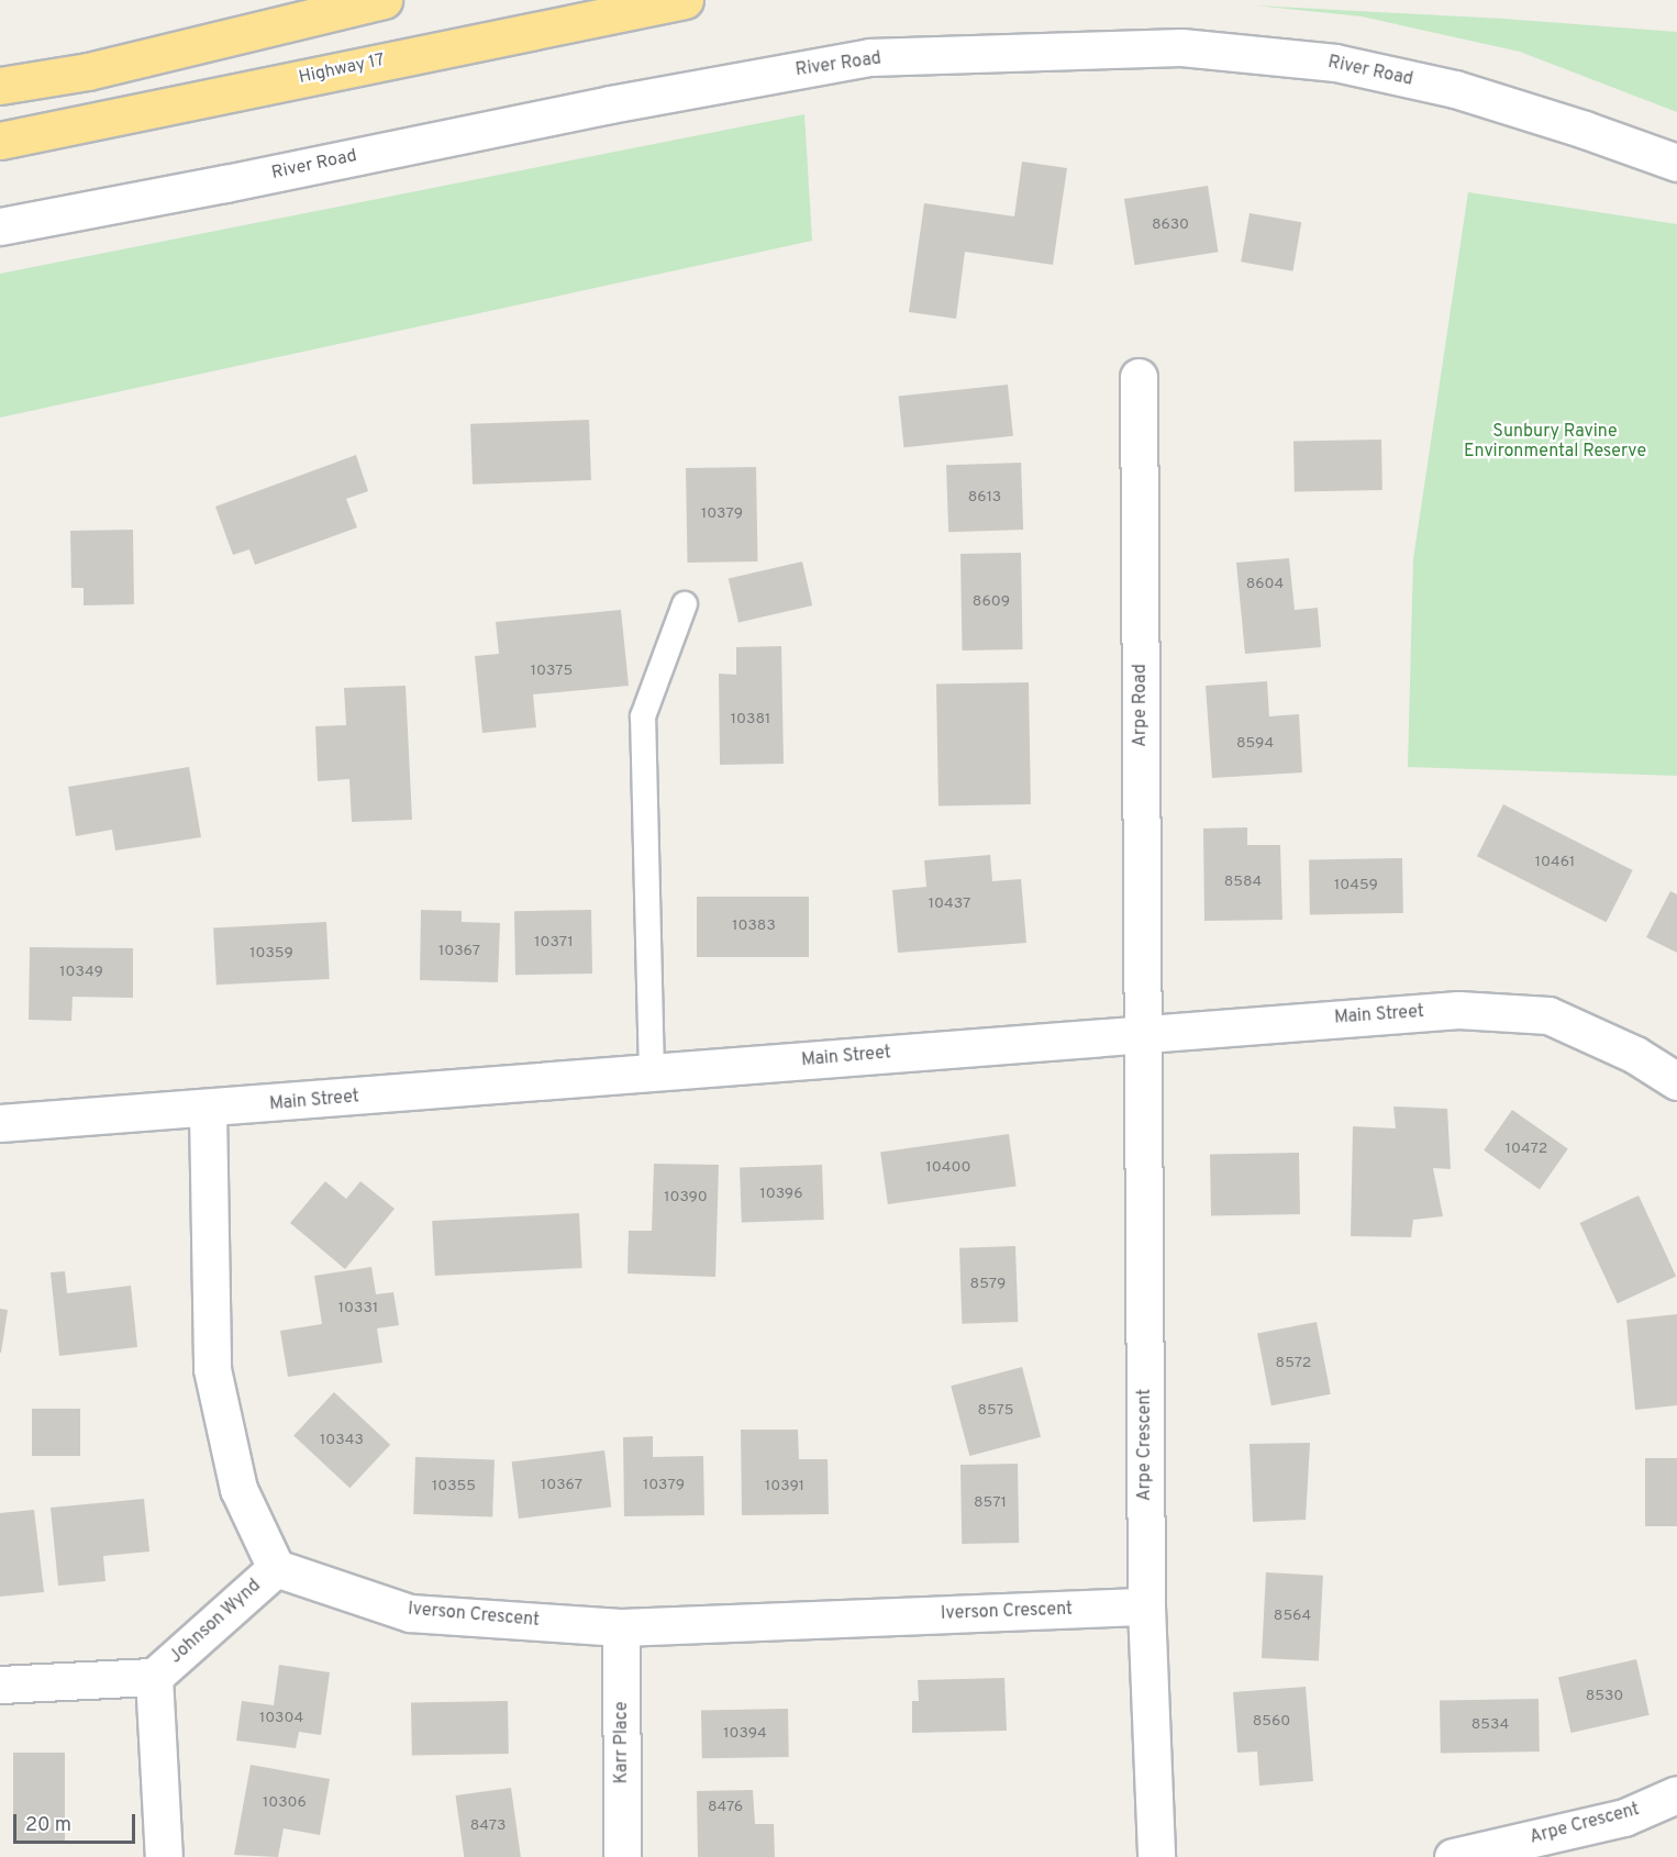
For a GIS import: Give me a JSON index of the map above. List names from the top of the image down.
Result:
{
  "streets": {
    "highway": ["Highway 17"],
    "street": [
      "River Road",
      "Arpe Road",
      "Main Street",
      "Arpe Crescent",
      "Iverson Crescent",
      "Johnson Wynd",
      "Karr Place"
    ]
  },
  "crossings": [
    ["Arpe Road", "Main Street"],
    ["Arpe Road", "Arpe Crescent"],
    ["Main Street", "Arpe Crescent"],
    ["Arpe Crescent", "Iverson Crescent"],
    ["Iverson Crescent", "Johnson Wynd"],
    ["Iverson Crescent", "Karr Place"]
  ],
  "parks": ["Sunbury Ravine Environmental Reserve"],
  "house_numbers": [
    "8630",
    "8613",
    "10379",
    "8604",
    "8609",
    "10375",
    "10381",
    "8594",
    "10461",
    "8584",
    "10459",
    "10437",
    "10383",
    "10371",
    "10367",
    "10359",
    "10349",
    "10472",
    "10400",
    "10396",
    "10390",
    "8579",
    "10331",
    "8572",
    "8575",
    "10343",
    "10367",
    "10379",
    "10355",
    "10391",
    "8571",
    "8564",
    "8530",
    "10304",
    "8560",
    "8534",
    "10394",
    "10306",
    "8476",
    "8473"
  ],
  "scale_bar": "20 m"
}
